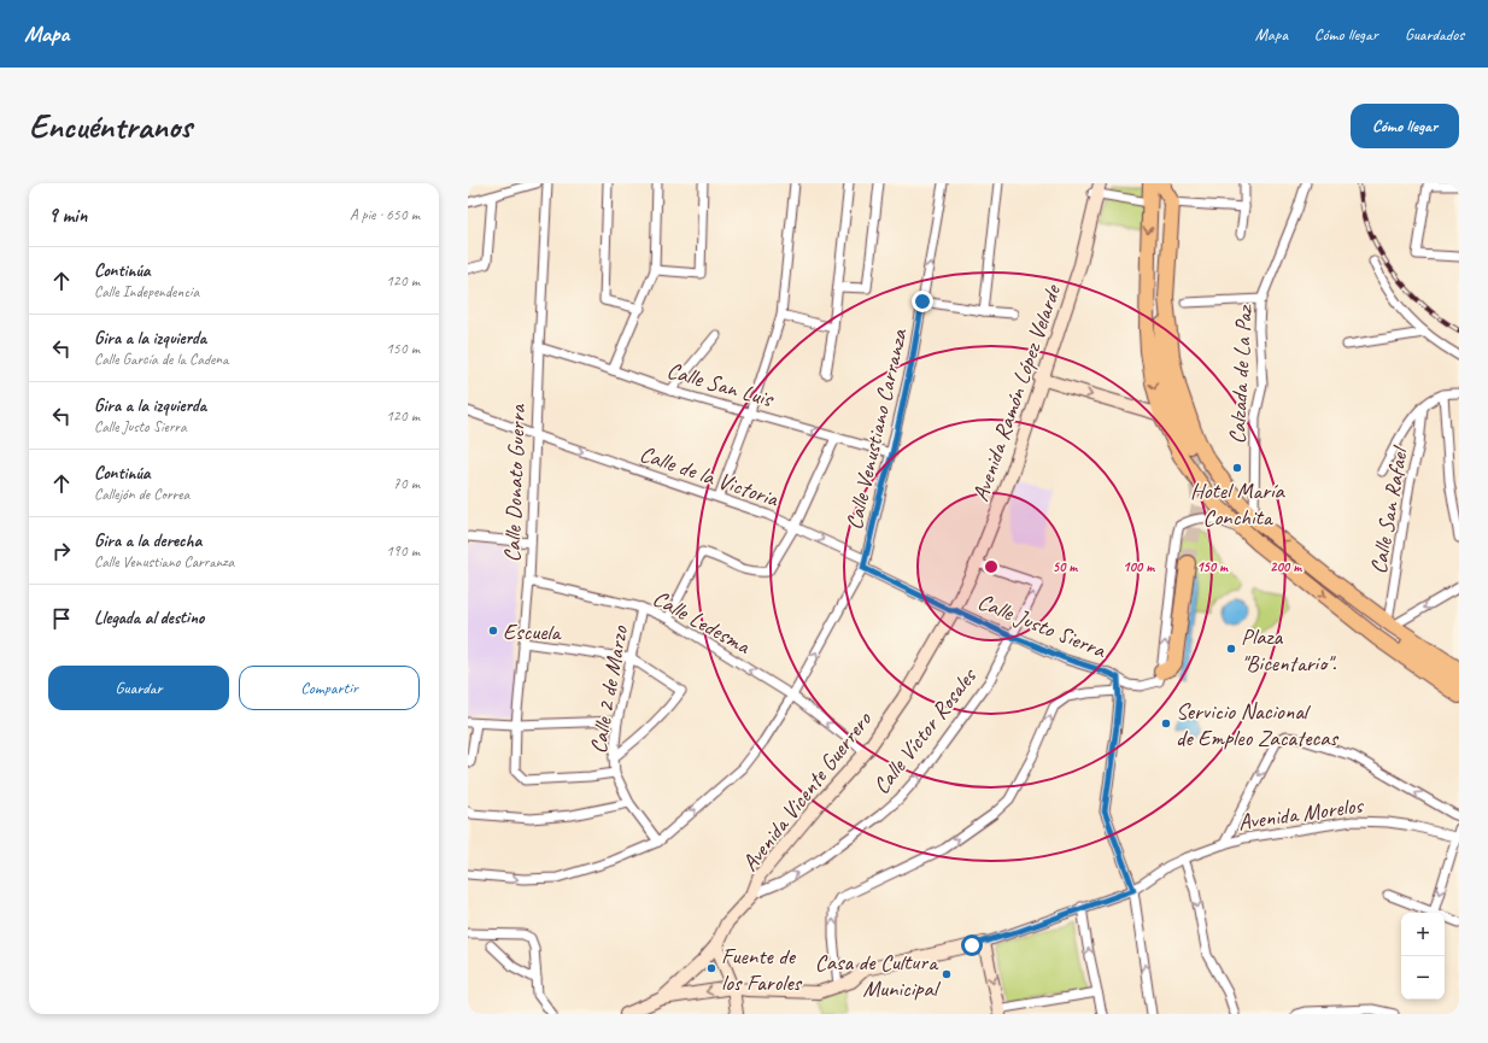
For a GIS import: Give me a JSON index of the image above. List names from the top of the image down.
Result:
{
  "streets": {
    "street": [
      "Calzada de La Paz",
      "Calle San Luis",
      "Avenida Ramón López Velarde",
      "Calle Venustiano Carranza",
      "Calle de la Victoria",
      "Calle Donato Guerra",
      "Calle San Rafael",
      "Calle Ledesma",
      "Calle Justo Sierra",
      "Calle 2 de Marzo",
      "Calle Víctor Rosales",
      "Avenida Vicente Guerrero",
      "Avenida Morelos"
    ]
  },
  "crossings": [
    ["Calle San Luis", "Calle Venustiano Carranza"],
    ["Calle San Luis", "Calle Donato Guerra"],
    ["Avenida Ramón López Velarde", "Calle de la Victoria"],
    ["Avenida Ramón López Velarde", "Calle Justo Sierra"],
    ["Avenida Ramón López Velarde", "Calle Víctor Rosales"],
    ["Avenida Ramón López Velarde", "Avenida Vicente Guerrero"],
    ["Calle Venustiano Carranza", "Calle de la Victoria"],
    ["Calle Venustiano Carranza", "Calle Ledesma"],
    ["Calle Venustiano Carranza", "Calle 2 de Marzo"],
    ["Calle de la Victoria", "Calle Donato Guerra"],
    ["Calle de la Victoria", "Calle Justo Sierra"],
    ["Calle de la Victoria", "Avenida Vicente Guerrero"],
    ["Calle Donato Guerra", "Calle Ledesma"],
    ["Calle Donato Guerra", "Calle 2 de Marzo"],
    ["Calle Ledesma", "Calle 2 de Marzo"],
    ["Calle Ledesma", "Avenida Vicente Guerrero"],
    ["Calle Justo Sierra", "Calle Víctor Rosales"],
    ["Calle Justo Sierra", "Avenida Vicente Guerrero"],
    ["Calle Víctor Rosales", "Avenida Vicente Guerrero"]
  ],
  "one_way": [
    "Calle Venustiano Carranza",
    "Calle de la Victoria",
    "Calle Ledesma",
    "Calle Víctor Rosales"
  ],
  "places": [
    "Hotel María Conchita",
    "Escuela",
    "Plaza \"Bicentario\".",
    "Servicio Nacional de Empleo Zacatecas",
    "Fuente de los Faroles",
    "Casa de Cultura Municipal"
  ],
  "page": {
    "header": "Mapa",
    "nav": ["Mapa", "Cómo llegar", "Guardados"],
    "buttons": [
      "Cómo llegar",
      ["Guardar", "Compartir"]
    ],
    "title": "Encuéntranos",
    "heading": ["9 min", "A pie · 650 m"],
    "list": [
      ["Continúa", "Calle Independencia", "120 m"],
      ["Gira a la izquierda", "Calle García de la Cadena", "150 m"],
      ["Gira a la izquierda", "Calle Justo Sierra", "120 m"],
      ["Continúa", "Callejón de Correa", "70 m"],
      ["Gira a la derecha", "Calle Venustiano Carranza", "190 m"],
      "Llegada al destino"
    ],
    "map_buttons": ["+", "−"]
  },
  "rings": [
    "50 m",
    "100 m",
    "150 m",
    "200 m"
  ]
}
